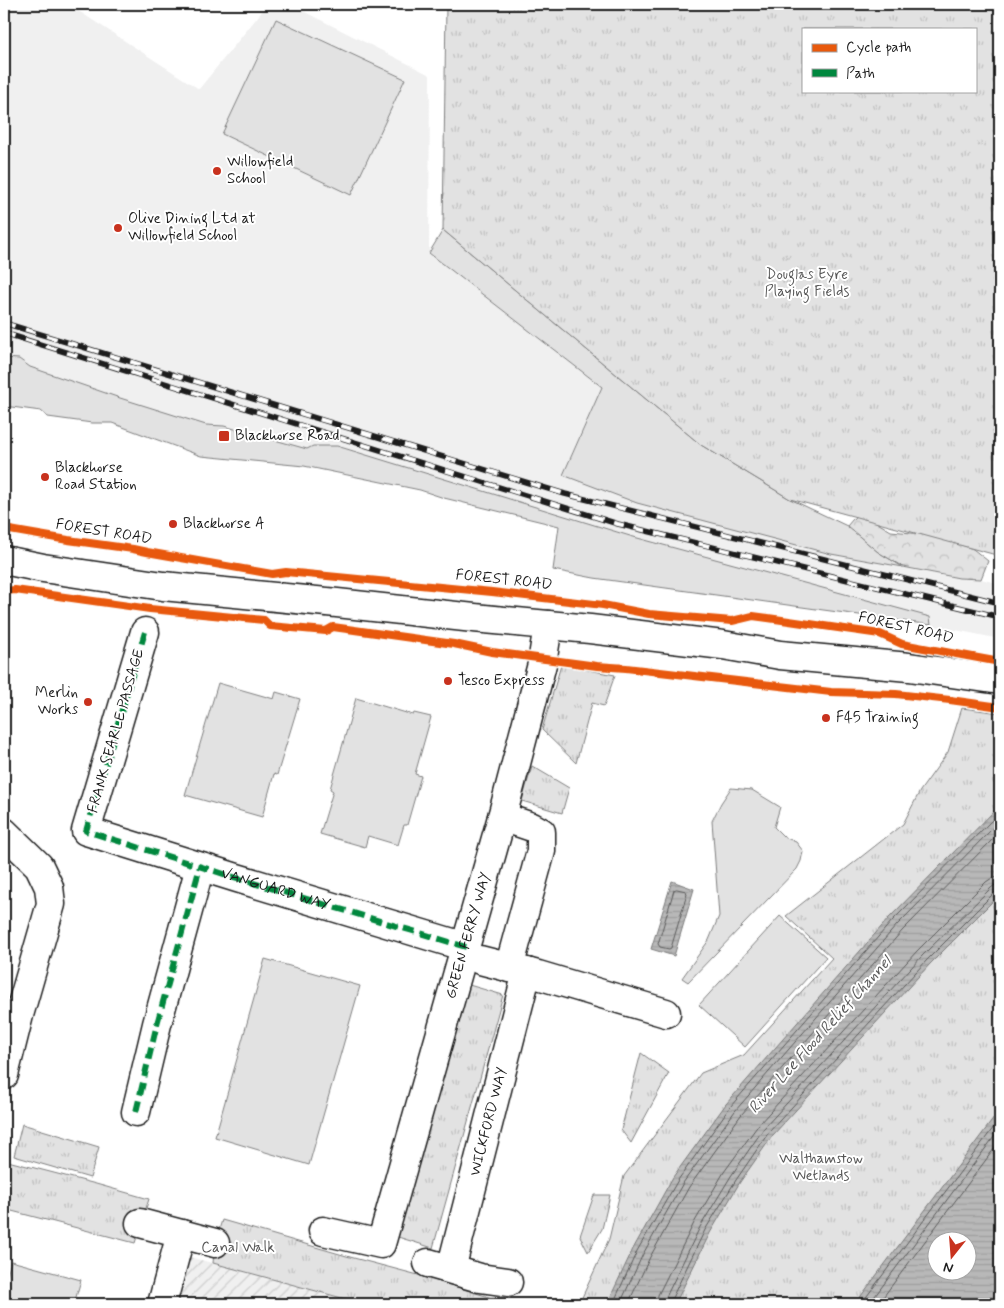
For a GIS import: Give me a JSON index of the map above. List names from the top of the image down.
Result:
{
  "streets": {
    "street": [
      "FRANK SEARLE PASSAGE",
      "VANGUARD WAY",
      "GREEN FERRY WAY",
      "WICKFORD WAY"
    ],
    "cycle path": ["FOREST ROAD"]
  },
  "crossings": [
    ["FRANK SEARLE PASSAGE", "VANGUARD WAY"],
    ["VANGUARD WAY", "GREEN FERRY WAY"],
    ["VANGUARD WAY", "WICKFORD WAY"],
    ["GREEN FERRY WAY", "WICKFORD WAY"]
  ],
  "water": ["River Lee Flood Relief Channel"],
  "parks": ["Douglas Eyre Playing Fields", "Walthamstow Wetlands", "Canal Walk"],
  "places": {
    "other": [
      "Willowfield School",
      "Olive Dining Ltd at Willowfield School",
      "Blackhorse Road Station",
      "Blackhorse A",
      "Tesco Express",
      "Merlin Works",
      "F45 Training"
    ],
    "transit": ["Blackhorse Road"]
  },
  "legend": ["Cycle path", "Path"],
  "north": "bottom"
}
